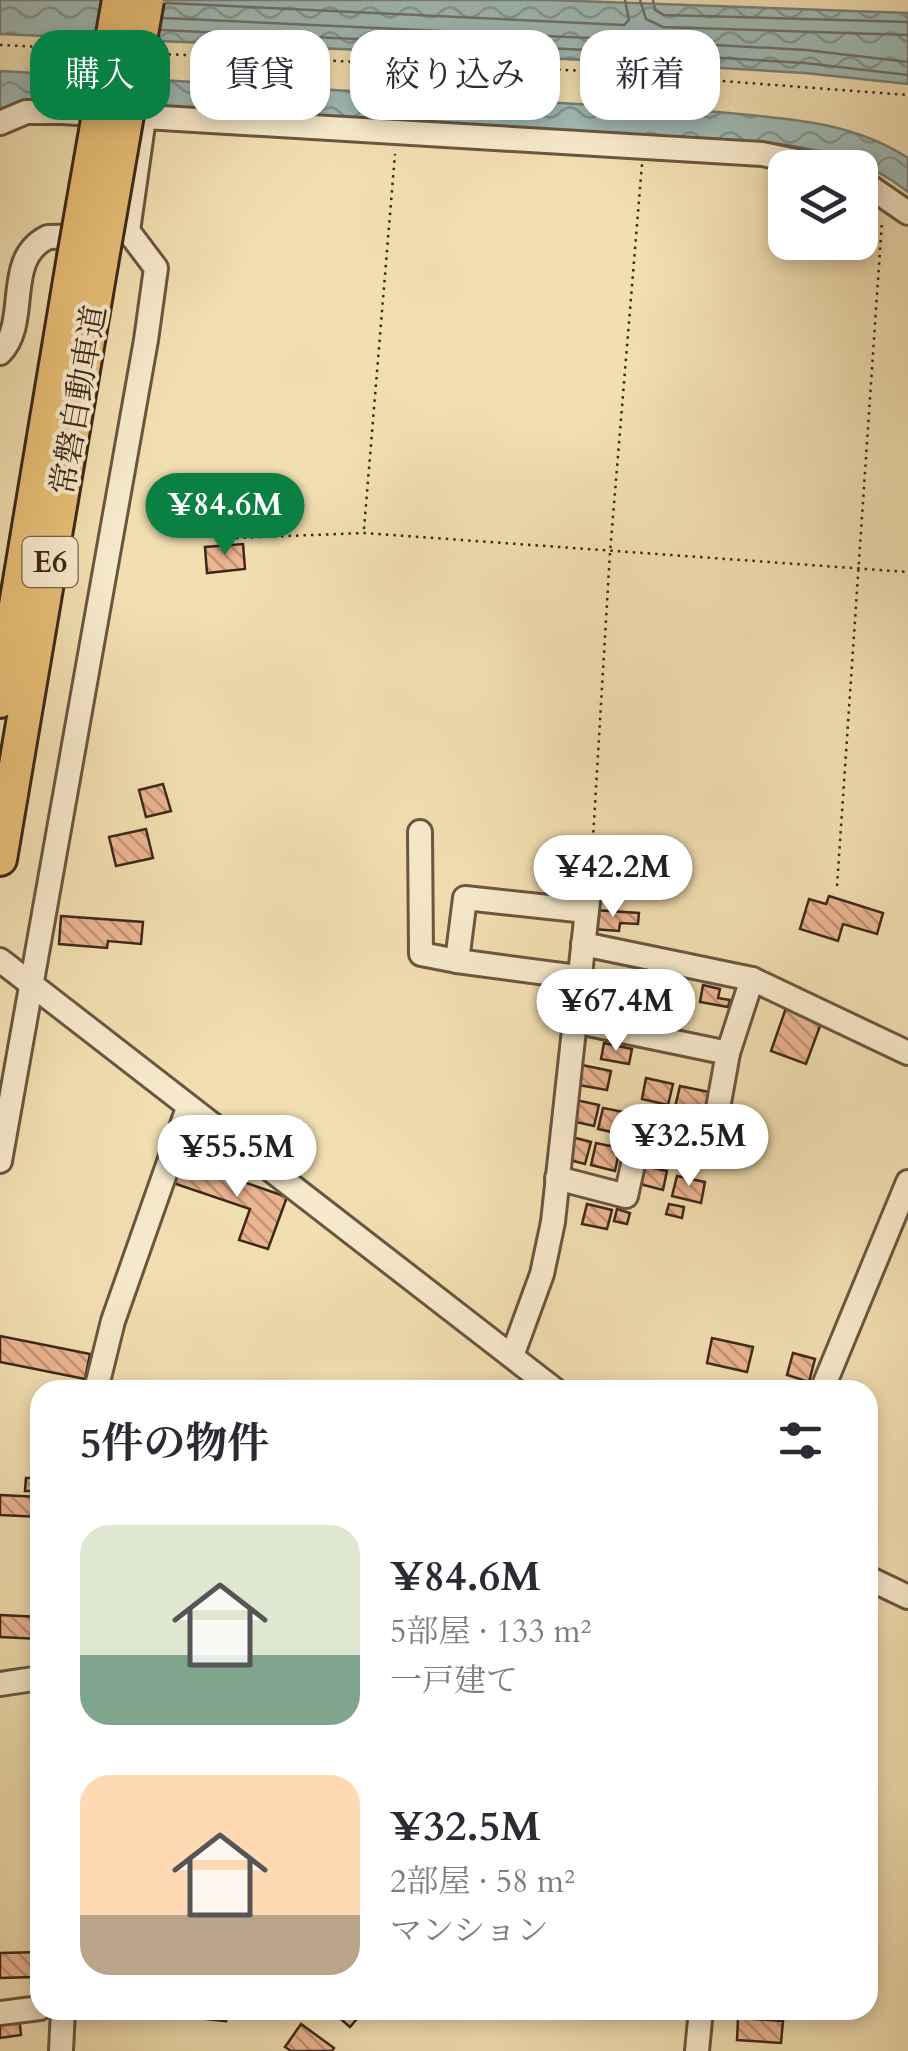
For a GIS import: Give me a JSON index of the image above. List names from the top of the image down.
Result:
{
  "streets": {
    "highway": ["常磐自動車道", "E6"]
  },
  "page": {
    "chip": [
      "購入",
      "賃貸",
      "絞り込み",
      "新着"
    ],
    "price": [
      "¥84.6M",
      "¥42.2M",
      "¥67.4M",
      "¥32.5M",
      "¥55.5M"
    ],
    "heading": "5件の物件",
    "list": [
      {
        "name": "¥84.6M",
        "note": "5部屋 · 133 m² · 一戸建て"
      },
      {
        "name": "¥32.5M",
        "note": "2部屋 · 58 m² · マンション"
      }
    ]
  }
}
